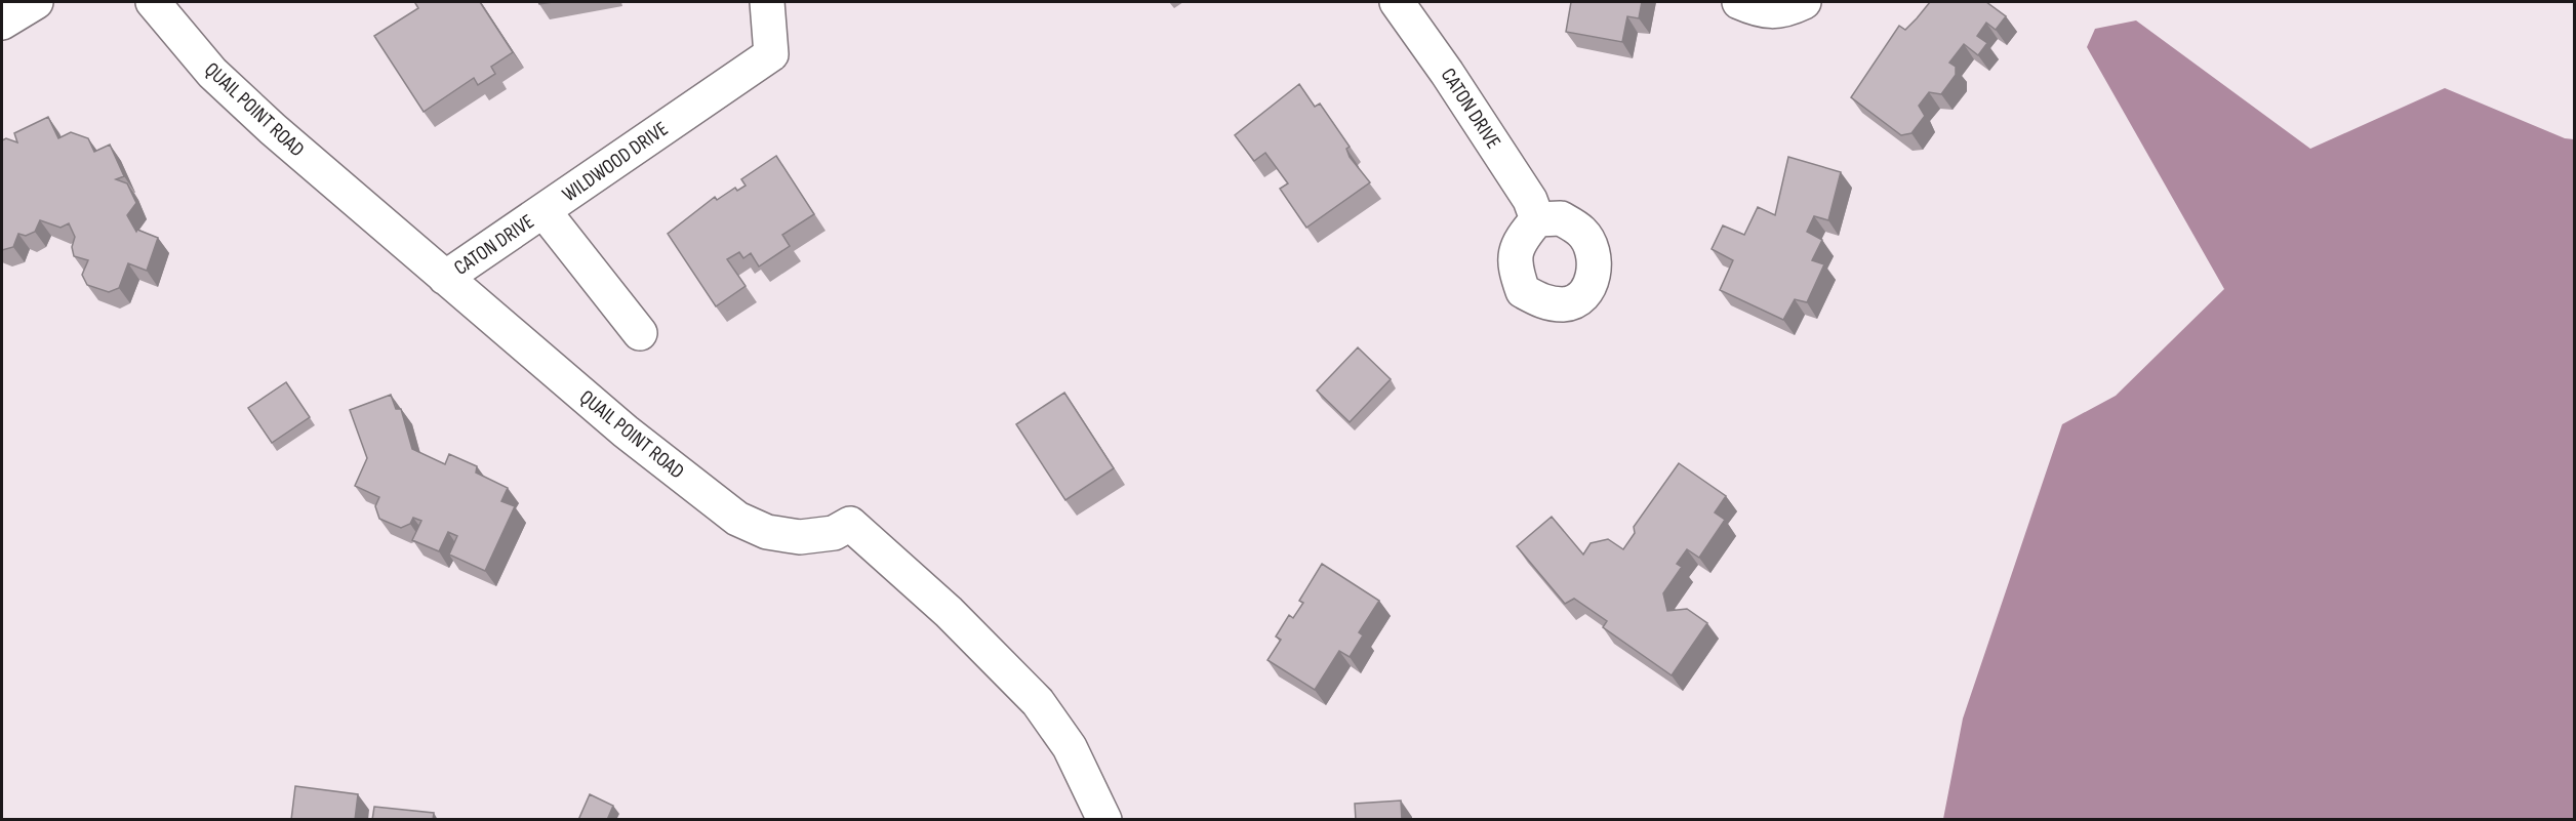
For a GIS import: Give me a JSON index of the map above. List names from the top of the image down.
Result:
{
  "streets": {
    "street": ["CATON DRIVE", "QUAIL POINT ROAD", "WILDWOOD DRIVE"]
  },
  "crossings": [
    ["CATON DRIVE", "QUAIL POINT ROAD"],
    ["CATON DRIVE", "WILDWOOD DRIVE"]
  ]
}
